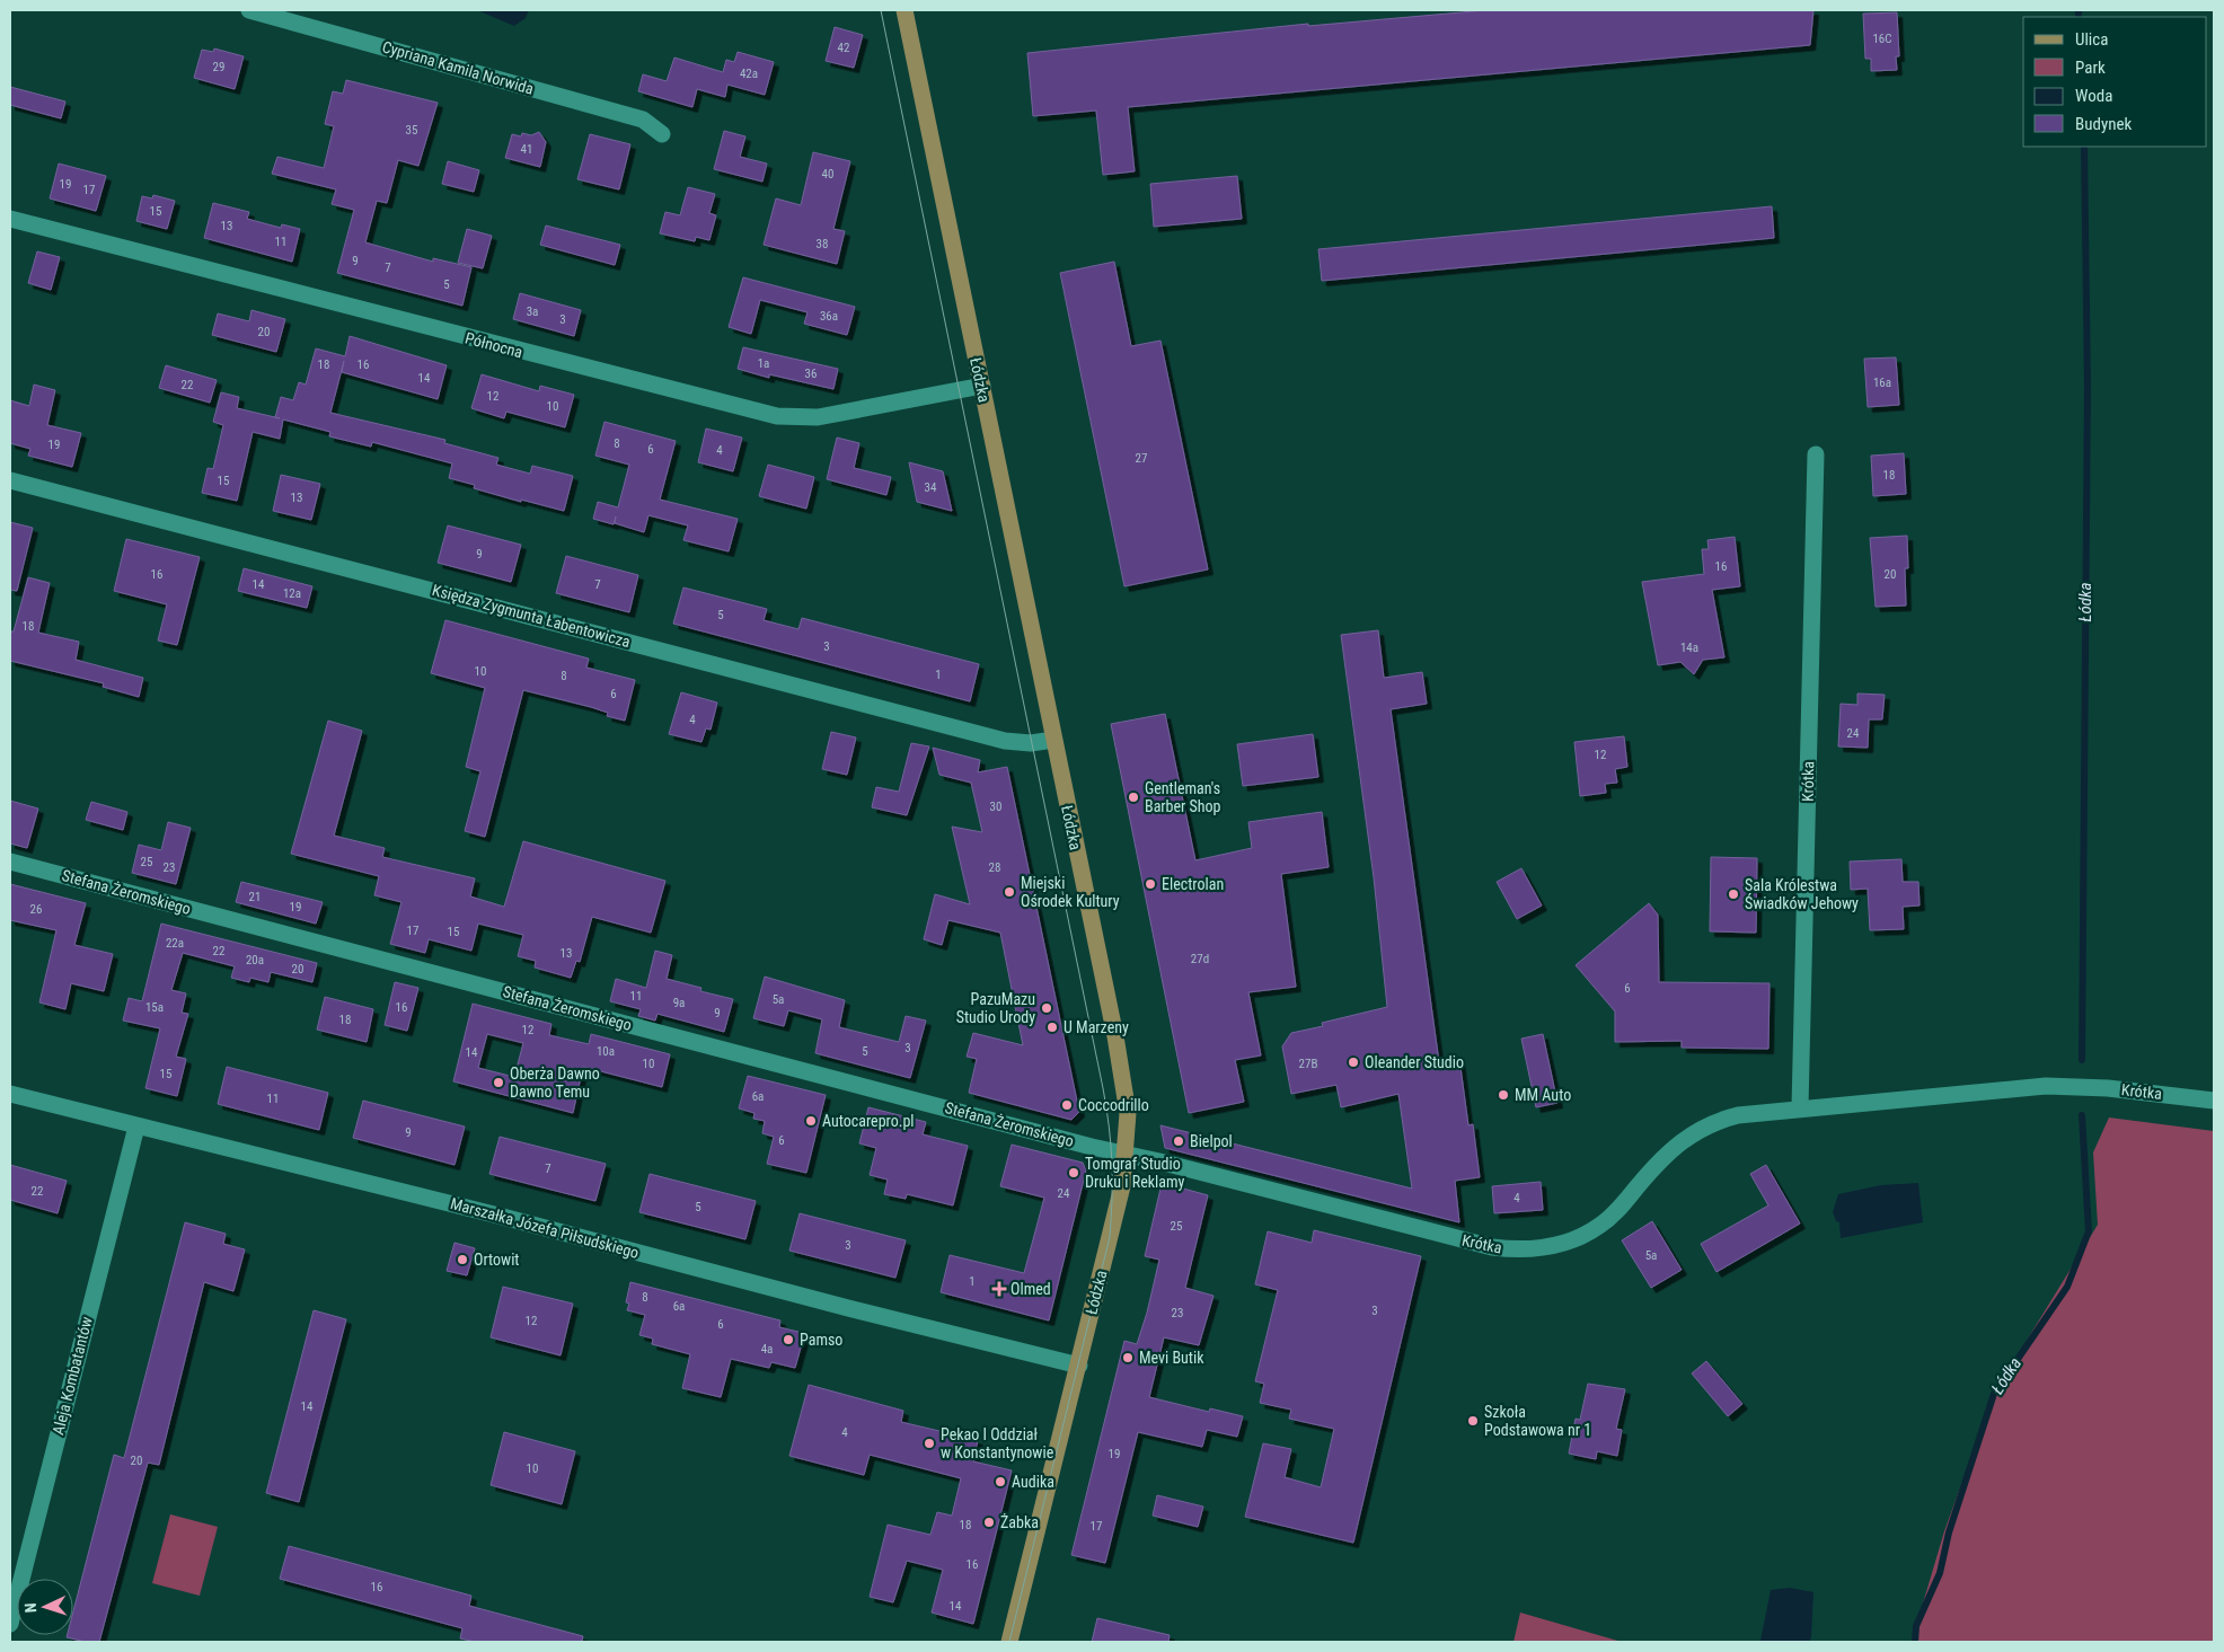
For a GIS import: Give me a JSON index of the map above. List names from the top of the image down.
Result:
{
  "streets": {
    "main road": ["Łódzka"],
    "street": [
      "Cypriana Kamila Norwida",
      "Północna",
      "Księdza Zygmunta Łabentowicza",
      "Krótka",
      "Stefana Żeromskiego",
      "Marszałka Józefa Piłsudskiego",
      "Aleja Kombatantów"
    ]
  },
  "crossings": [
    ["Północna", "Łódzka"],
    ["Łódzka", "Księdza Zygmunta Łabentowicza"],
    ["Łódzka", "Krótka"],
    ["Łódzka", "Stefana Żeromskiego"],
    ["Łódzka", "Marszałka Józefa Piłsudskiego"],
    ["Krótka", "Stefana Żeromskiego"],
    ["Marszałka Józefa Piłsudskiego", "Aleja Kombatantów"]
  ],
  "water": ["Łódka"],
  "places": {
    "other": [
      "Gentleman's Barber Shop",
      "Electrolan",
      "Miejski Ośrodek Kultury",
      "Sala Królestwa Świadków Jehowy",
      "PazuMazu Studio Urody",
      "U Marzeny",
      "Oleander Studio",
      "Oberża Dawno Dawno Temu",
      "MM Auto",
      "Coccodrillo",
      "Autocarepro.pl",
      "Bielpol",
      "Tomgraf Studio Druku i Reklamy",
      "Ortowit",
      "Pamso",
      "Mevi Butik",
      "Szkoła Podstawowa nr 1",
      "Pekao I Oddział w Konstantynowie",
      "Audika",
      "Żabka"
    ],
    "health": ["Olmed"]
  },
  "house_numbers": [
    "16C",
    "42",
    "29",
    "42a",
    "35",
    "41",
    "40",
    "19",
    "17",
    "15",
    "13",
    "11",
    "38",
    "9",
    "7",
    "5",
    "3a",
    "36a",
    "3",
    "20",
    "1a",
    "18",
    "16",
    "36",
    "14",
    "16a",
    "22",
    "12",
    "10",
    "8",
    "19",
    "6",
    "4",
    "27",
    "18",
    "15",
    "34",
    "13",
    "9",
    "16",
    "16",
    "20",
    "14",
    "7",
    "12a",
    "5",
    "18",
    "3",
    "14a",
    "10",
    "1",
    "8",
    "6",
    "4",
    "24",
    "12",
    "30",
    "25",
    "23",
    "28",
    "21",
    "19",
    "26",
    "17",
    "15",
    "22a",
    "22",
    "13",
    "27d",
    "20a",
    "20",
    "6",
    "11",
    "5a",
    "9a",
    "15a",
    "16",
    "9",
    "18",
    "12",
    "3",
    "10a",
    "5",
    "14",
    "10",
    "27B",
    "15",
    "6a",
    "11",
    "9",
    "6",
    "7",
    "22",
    "24",
    "4",
    "5",
    "25",
    "3",
    "5a",
    "1",
    "8",
    "6a",
    "3",
    "23",
    "12",
    "6",
    "4a",
    "14",
    "4",
    "19",
    "20",
    "10",
    "18",
    "17",
    "16",
    "16",
    "14"
  ],
  "legend": [
    "Ulica",
    "Park",
    "Woda",
    "Budynek"
  ],
  "north": "left"
}
